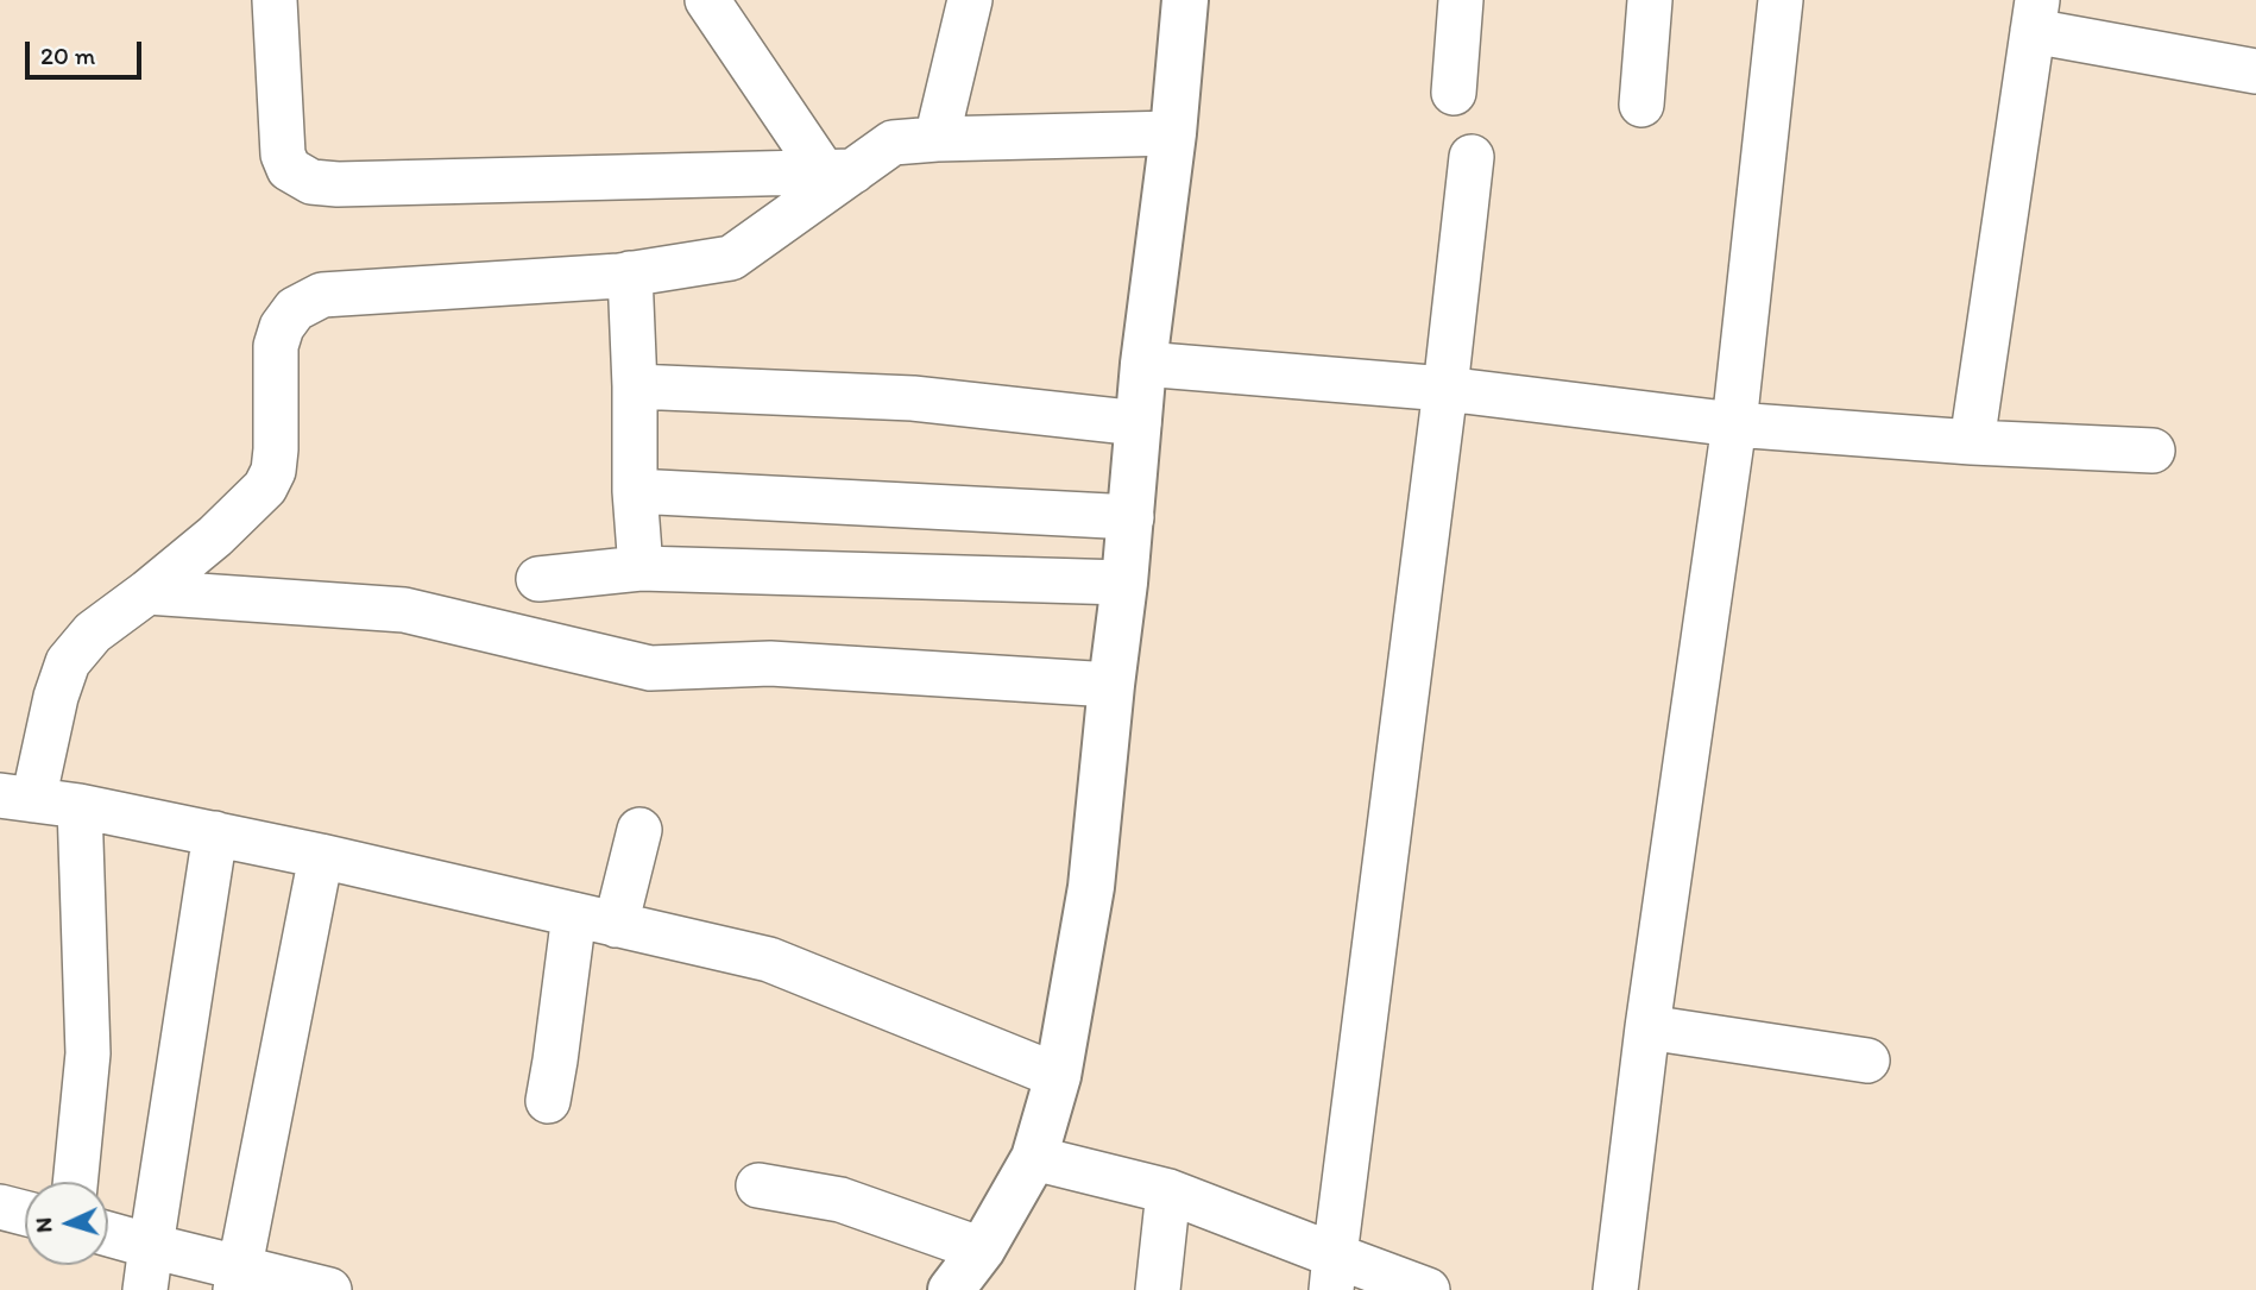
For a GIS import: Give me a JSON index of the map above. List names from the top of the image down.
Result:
{
  "scale_bar": "20 m",
  "north": "left"
}
